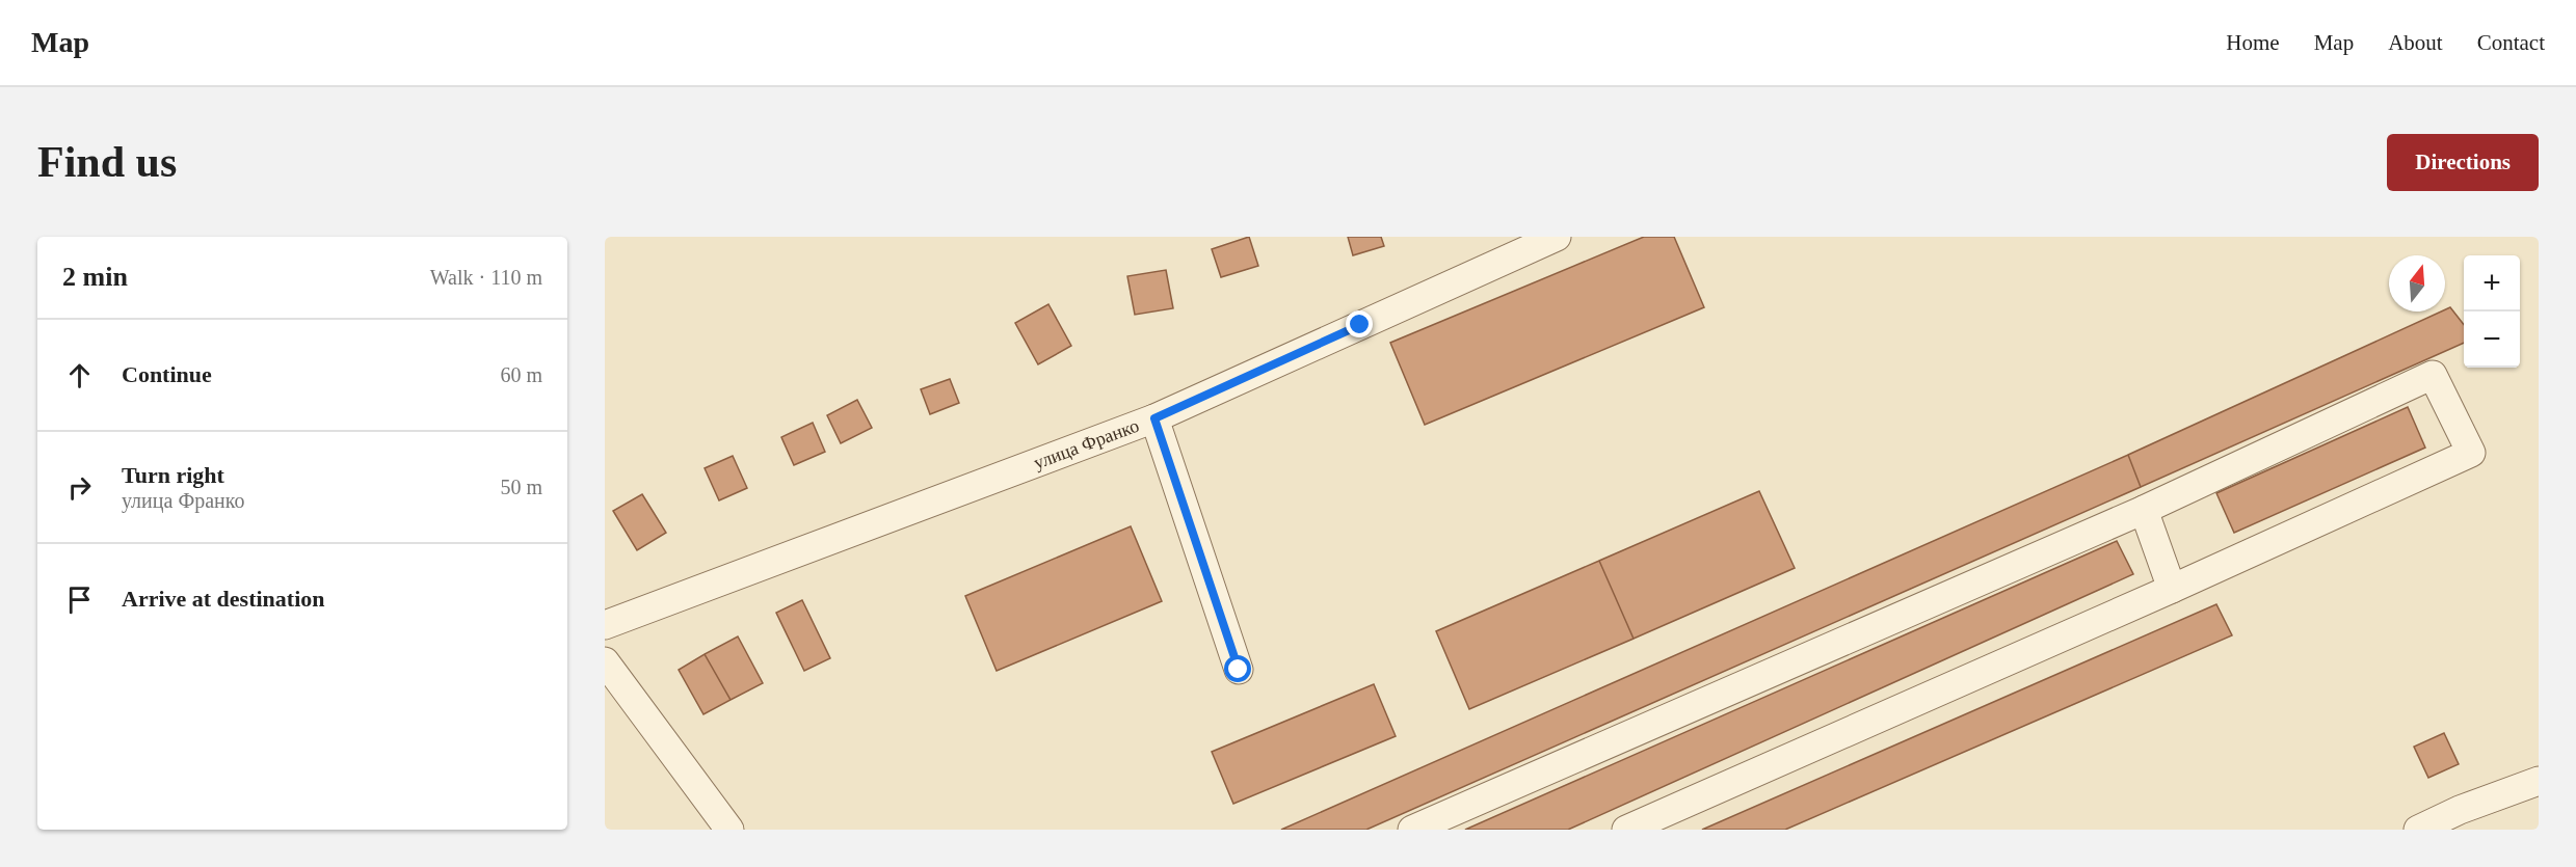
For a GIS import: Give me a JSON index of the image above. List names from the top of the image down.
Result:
{
  "streets": {
    "street": ["улица Франко"]
  },
  "north": "top",
  "page": {
    "header": "Map",
    "nav": [
      "Home",
      "Map",
      "About",
      "Contact"
    ],
    "buttons": "Directions",
    "title": "Find us",
    "heading": ["2 min", "Walk · 110 m"],
    "map_buttons": ["+", "−"],
    "list": [
      ["Continue", "60 m"],
      ["Turn right", "улица Франко", "50 m"],
      "Arrive at destination"
    ]
  }
}
